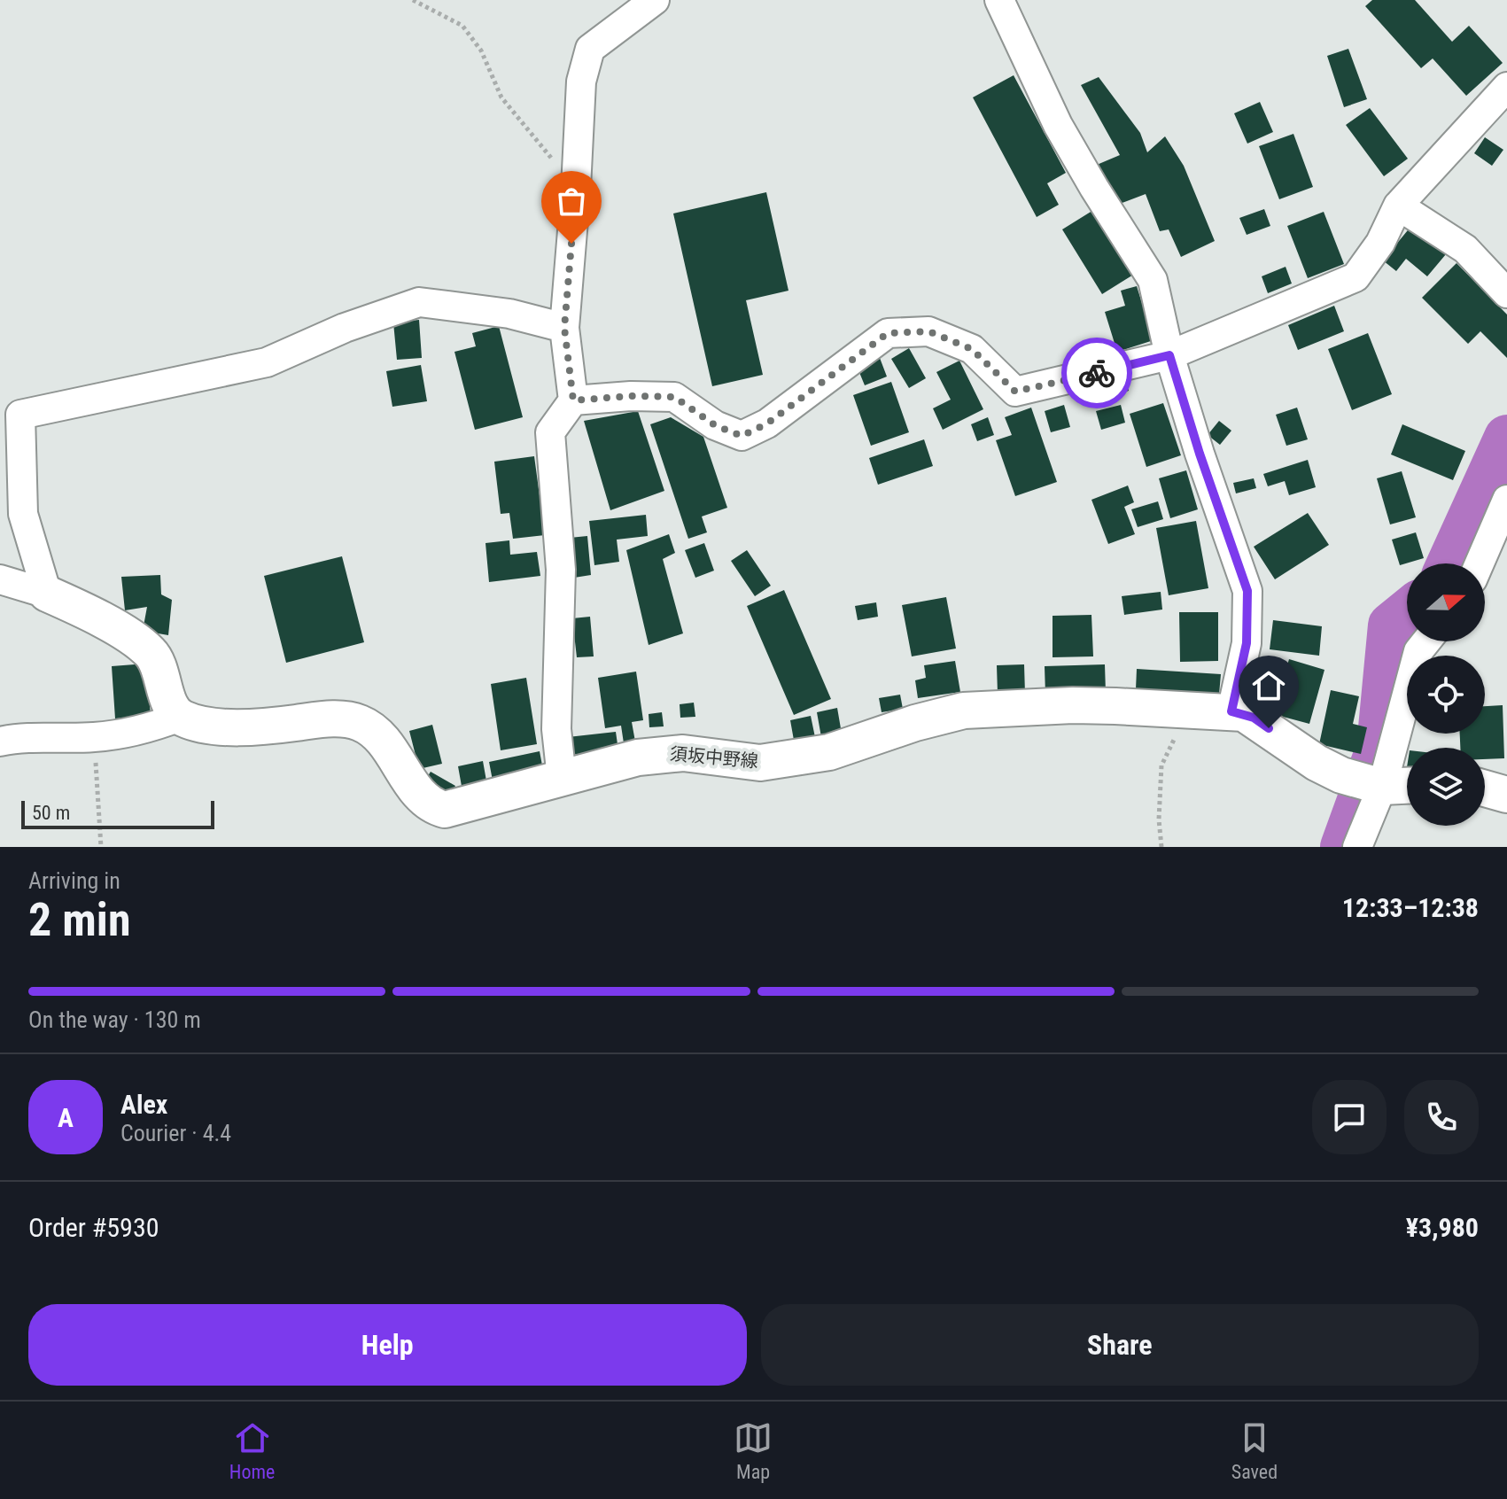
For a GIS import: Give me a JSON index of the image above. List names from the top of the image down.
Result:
{
  "streets": {
    "main road": ["須坂中野線"]
  },
  "scale_bar": "50 m",
  "north": "right",
  "page": {
    "scale": "50 m",
    "heading": ["2 min", "Arriving in", "12:33–12:38"],
    "panel": [
      "Alex",
      "Courier · 4.4",
      "Order #5930",
      "¥3,980"
    ],
    "bar": "On the way · 130 m",
    "round": "A",
    "buttons": ["Help", "Share"],
    "tabs": ["Home", "Map", "Saved"]
  }
}
